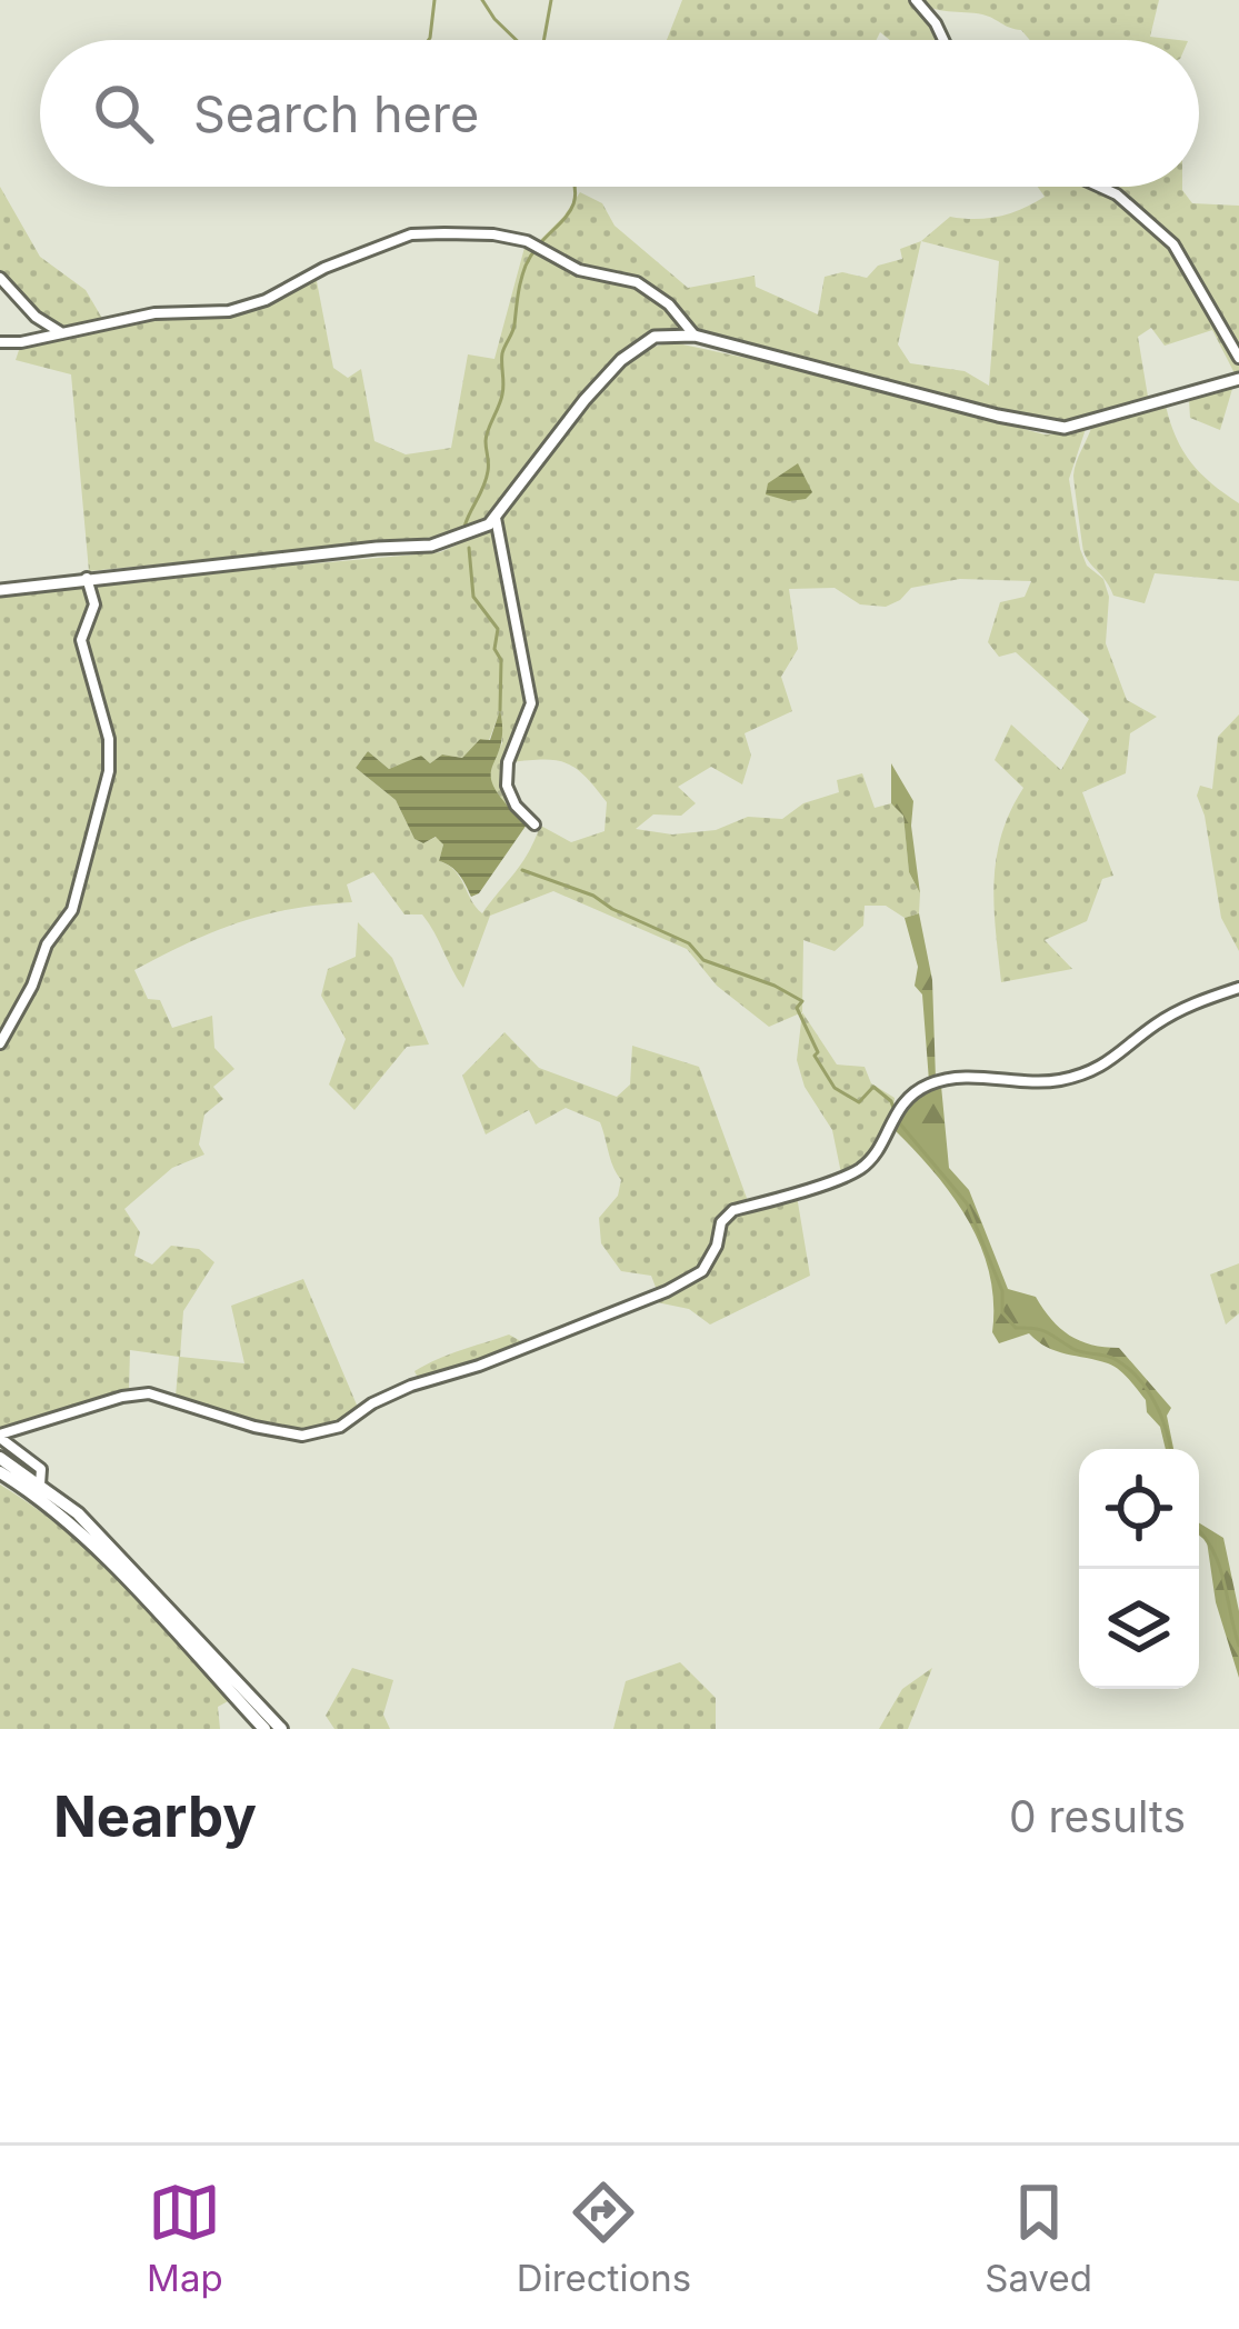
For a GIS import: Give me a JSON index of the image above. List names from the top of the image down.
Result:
{
  "page": {
    "search": "Search here",
    "heading": ["Nearby", "0 results"],
    "nav": ["Map", "Directions", "Saved"]
  }
}
